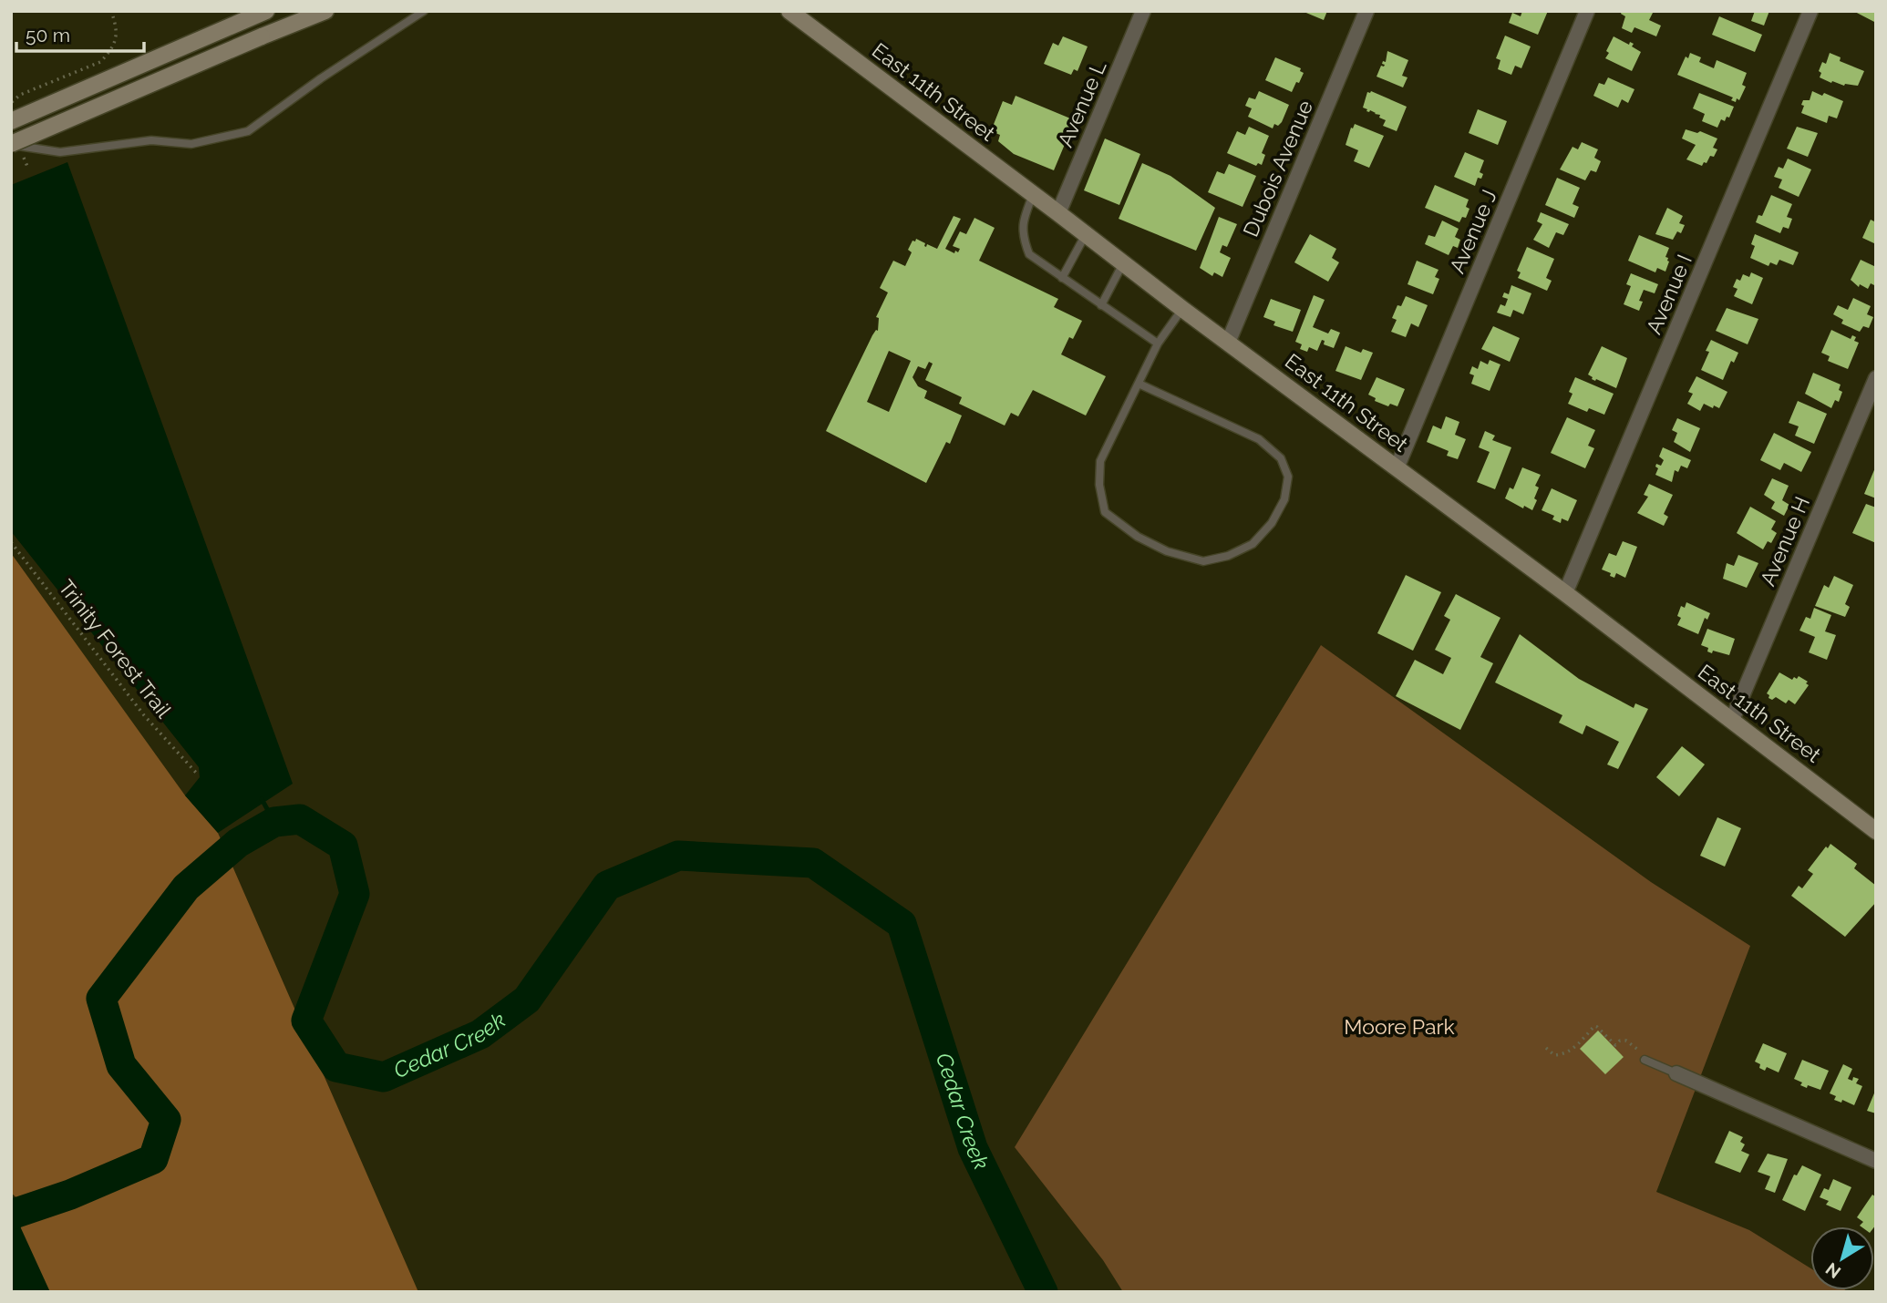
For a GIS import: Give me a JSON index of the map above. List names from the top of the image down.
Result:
{
  "streets": {
    "street": [
      "East 11th Street",
      "Avenue L",
      "Dubois Avenue",
      "Avenue J",
      "Avenue I",
      "Avenue H"
    ],
    "path": ["Trinity Forest Trail"]
  },
  "crossings": [
    ["East 11th Street", "Avenue L"],
    ["East 11th Street", "Dubois Avenue"],
    ["East 11th Street", "Avenue J"],
    ["East 11th Street", "Avenue I"],
    ["East 11th Street", "Avenue H"]
  ],
  "water": ["Cedar Creek"],
  "parks": ["Moore Park"],
  "scale_bar": "50 m",
  "north": "bottom left"
}
